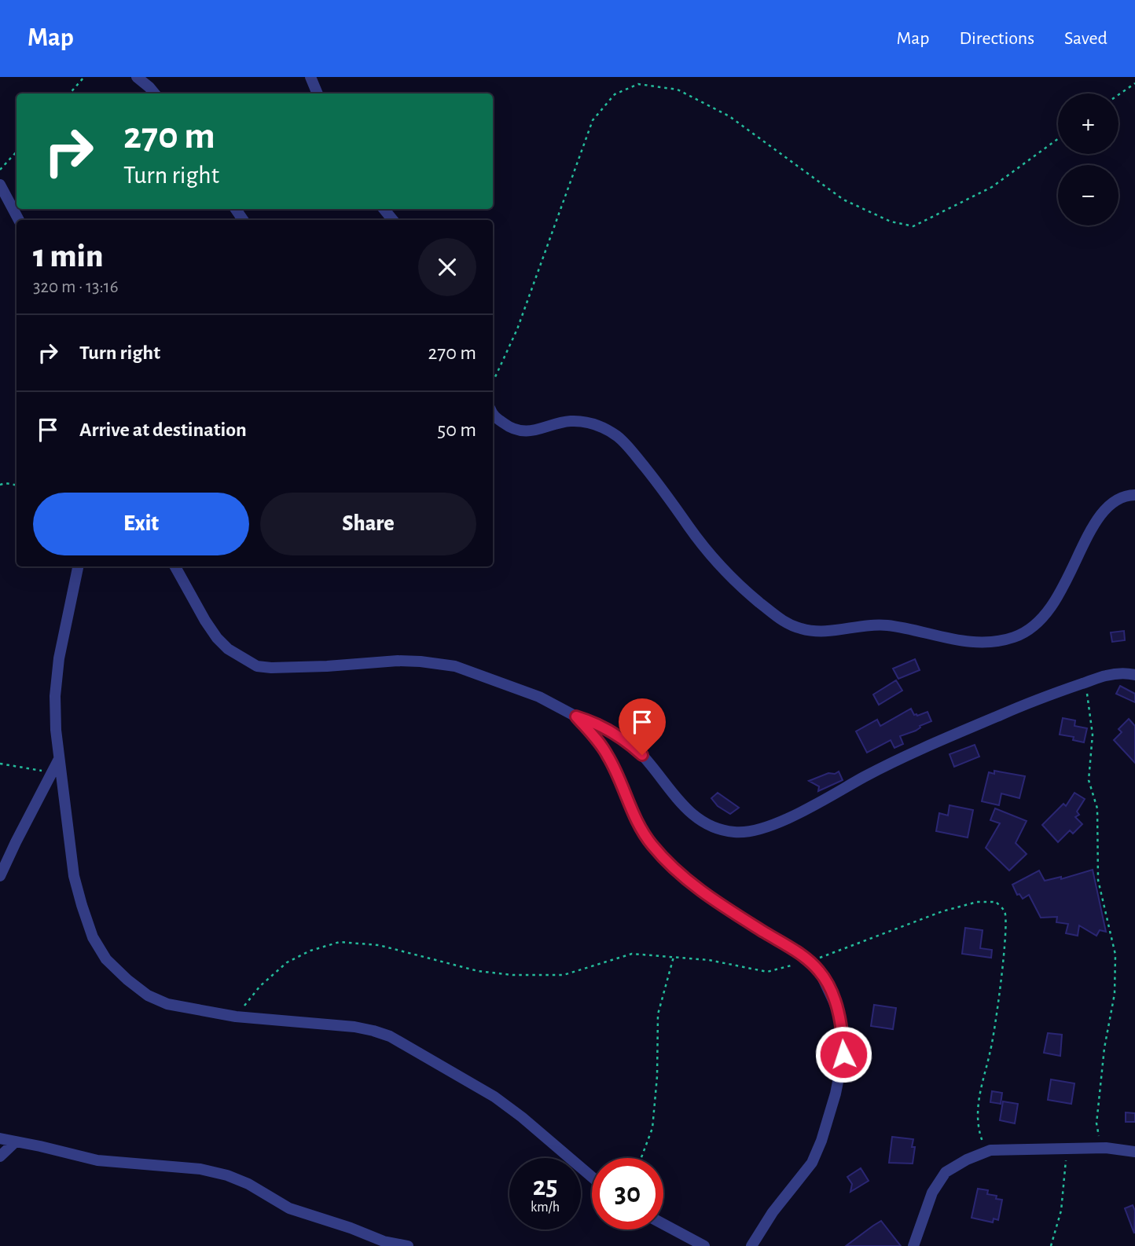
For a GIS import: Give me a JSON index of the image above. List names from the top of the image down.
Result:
{
  "page": {
    "header": "Map",
    "nav": ["Map", "Directions", "Saved"],
    "map_buttons": ["+", "−"],
    "turn": ["270 m", "Turn right"],
    "heading": ["1 min", "320 m · 13:16"],
    "list": [
      {
        "name": "Turn right",
        "value": "270 m"
      },
      {
        "name": "Arrive at destination",
        "value": "50 m"
      }
    ],
    "buttons": ["Exit", "Share"],
    "speed": "25 km/h",
    "limit": "30"
  }
}
